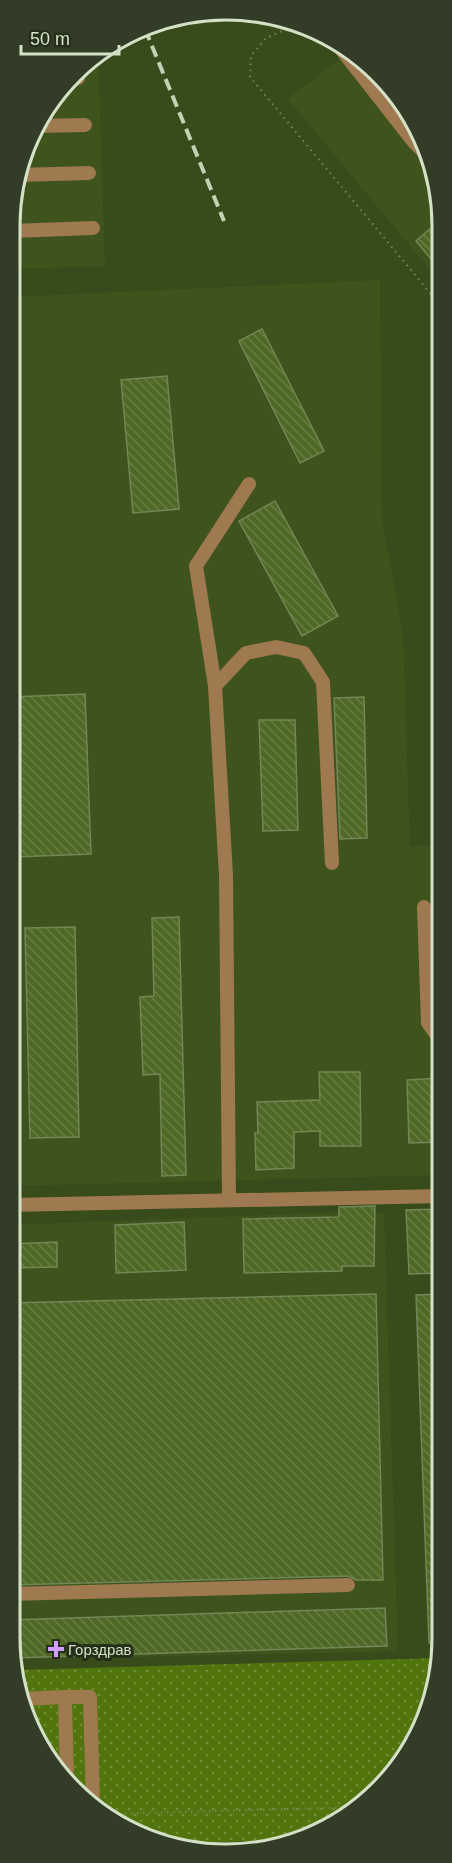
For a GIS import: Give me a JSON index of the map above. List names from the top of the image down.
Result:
{
  "places": {
    "health": ["Горздрав"]
  },
  "scale_bar": "50 m"
}
